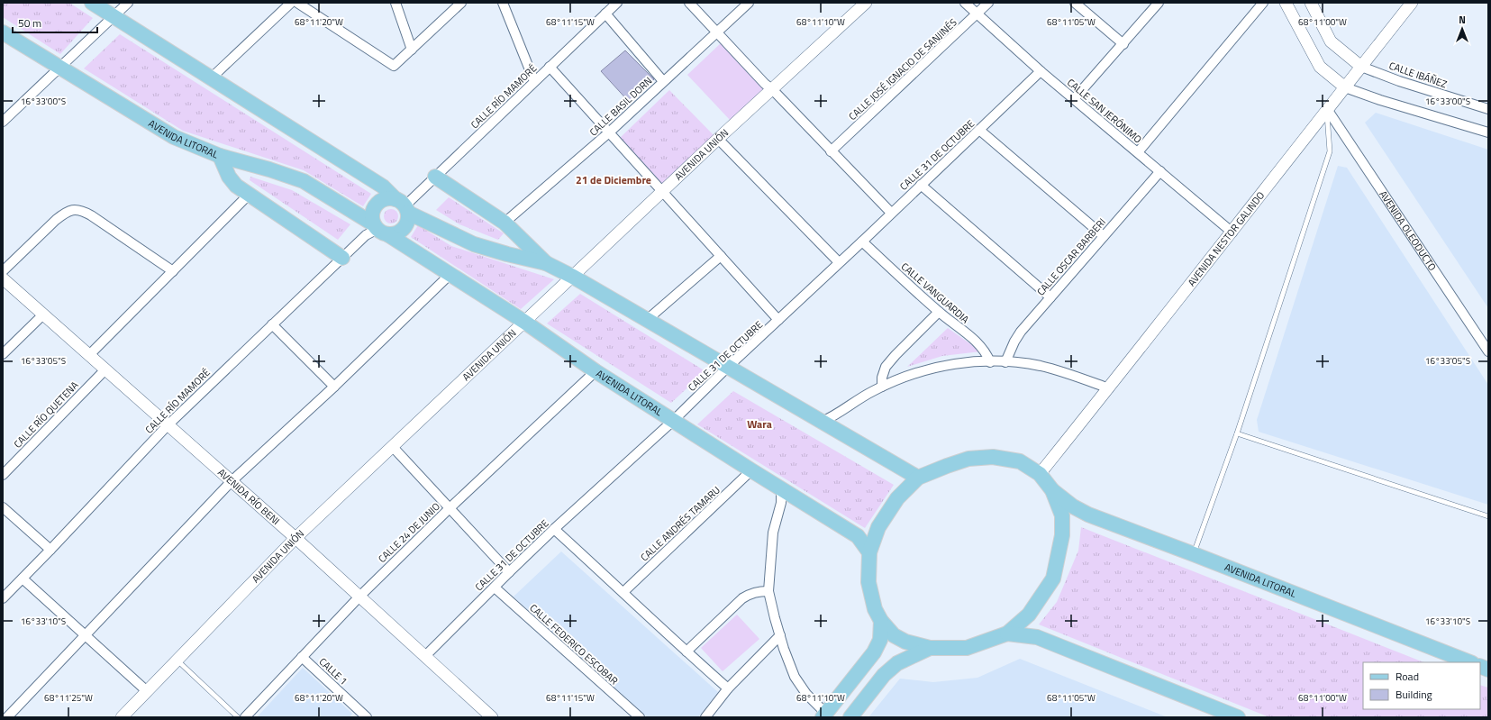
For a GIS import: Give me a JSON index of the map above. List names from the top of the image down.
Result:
{
  "streets": {
    "main road": ["AVENIDA LITORAL"],
    "street": [
      "CALLE JOSÉ IGNACIO DE SANJINÉS",
      "CALLE IBÁÑEZ",
      "CALLE RÍO MAMORÉ",
      "CALLE BASIL DORN",
      "CALLE SAN JERÓNIMO",
      "AVENIDA UNIÓN",
      "CALLE 31 DE OCTUBRE",
      "AVENIDA OLEODUCTO",
      "AVENIDA NESTOR GALINDO",
      "CALLE OSCAR BARBERI",
      "CALLE VANGUARDIA",
      "CALLE RÍO QUETENA",
      "AVENIDA RÍO BENI",
      "CALLE ANDRÉS TAMARU",
      "CALLE 24 DE JUNIO",
      "CALLE FEDERICO ESCOBAR",
      "CALLE 1"
    ]
  },
  "crossings": [
    ["CALLE JOSÉ IGNACIO DE SANJINÉS", "CALLE SAN JERÓNIMO"],
    ["CALLE IBÁÑEZ", "AVENIDA NESTOR GALINDO"],
    ["CALLE RÍO MAMORÉ", "AVENIDA LITORAL"],
    ["CALLE RÍO MAMORÉ", "AVENIDA RÍO BENI"],
    ["CALLE SAN JERÓNIMO", "CALLE 31 DE OCTUBRE"],
    ["CALLE SAN JERÓNIMO", "AVENIDA NESTOR GALINDO"],
    ["CALLE SAN JERÓNIMO", "CALLE OSCAR BARBERI"],
    ["AVENIDA LITORAL", "AVENIDA UNIÓN"],
    ["AVENIDA LITORAL", "CALLE 31 DE OCTUBRE"],
    ["AVENIDA LITORAL", "CALLE ANDRÉS TAMARU"],
    ["AVENIDA LITORAL", "CALLE 24 DE JUNIO"],
    ["AVENIDA UNIÓN", "AVENIDA RÍO BENI"],
    ["CALLE 31 DE OCTUBRE", "CALLE VANGUARDIA"],
    ["CALLE 31 DE OCTUBRE", "AVENIDA RÍO BENI"],
    ["CALLE 31 DE OCTUBRE", "CALLE FEDERICO ESCOBAR"],
    ["AVENIDA OLEODUCTO", "AVENIDA NESTOR GALINDO"],
    ["CALLE RÍO QUETENA", "AVENIDA RÍO BENI"],
    ["AVENIDA RÍO BENI", "CALLE 24 DE JUNIO"],
    ["CALLE 24 DE JUNIO", "CALLE 1"]
  ],
  "districts": ["21 de Diciembre", "Wara"],
  "legend": ["Road", "Building"],
  "scale_bar": "50 m",
  "north": "top",
  "coordinates": [
    "68°11'20\"W",
    "68°11'15\"W",
    "68°11'10\"W",
    "68°11'05\"W",
    "68°11'00\"W",
    "16°33'00\"S",
    "16°33'05\"S",
    "16°33'10\"S",
    "68°11'25\"W"
  ]
}
